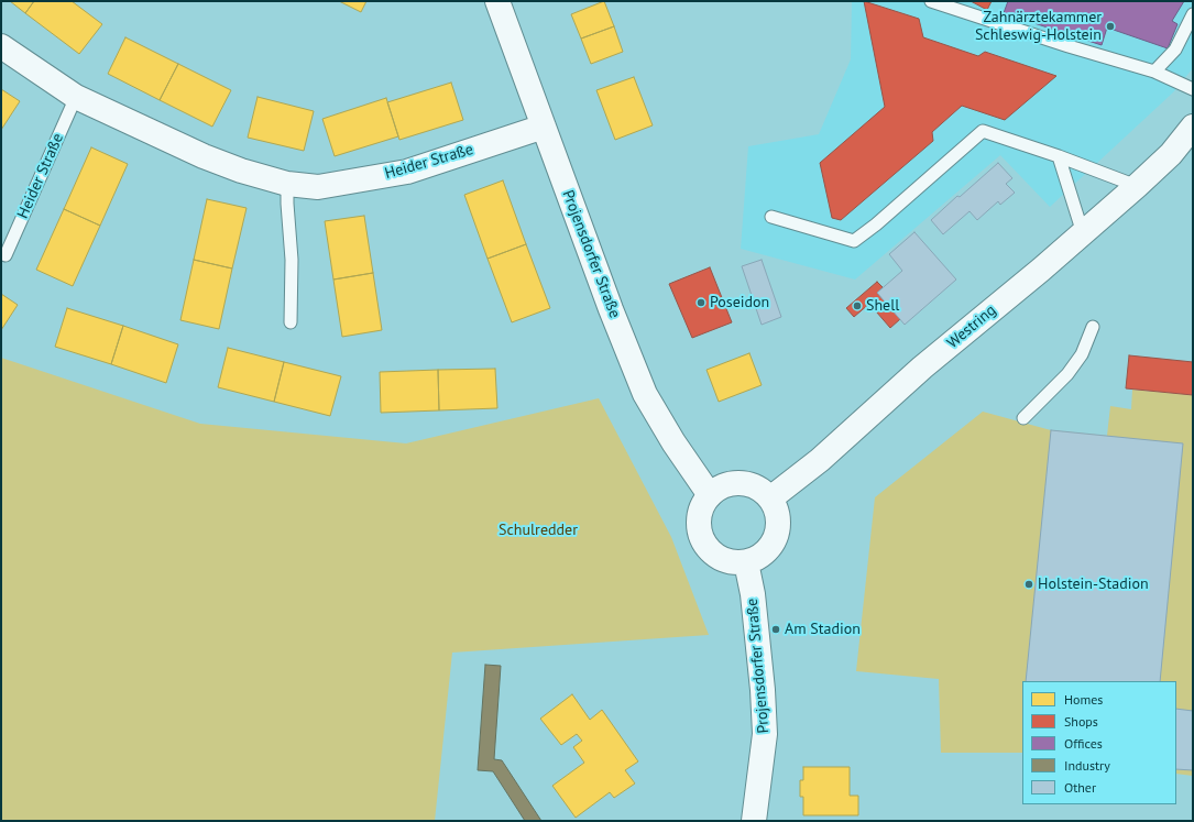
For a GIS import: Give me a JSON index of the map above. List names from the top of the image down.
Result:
{
  "streets": {
    "street": ["Heider Straße", "Projensdorfer Straße", "Westring"]
  },
  "crossings": [
    ["Heider Straße", "Projensdorfer Straße"],
    ["Projensdorfer Straße", "Westring"]
  ],
  "parks": ["Schulredder"],
  "places": [
    "Zahnärztekammer Schleswig-Holstein",
    "Poseidon",
    "Shell",
    "Holstein-Stadion",
    "Am Stadion"
  ],
  "legend": [
    "Homes",
    "Shops",
    "Offices",
    "Industry",
    "Other"
  ]
}
